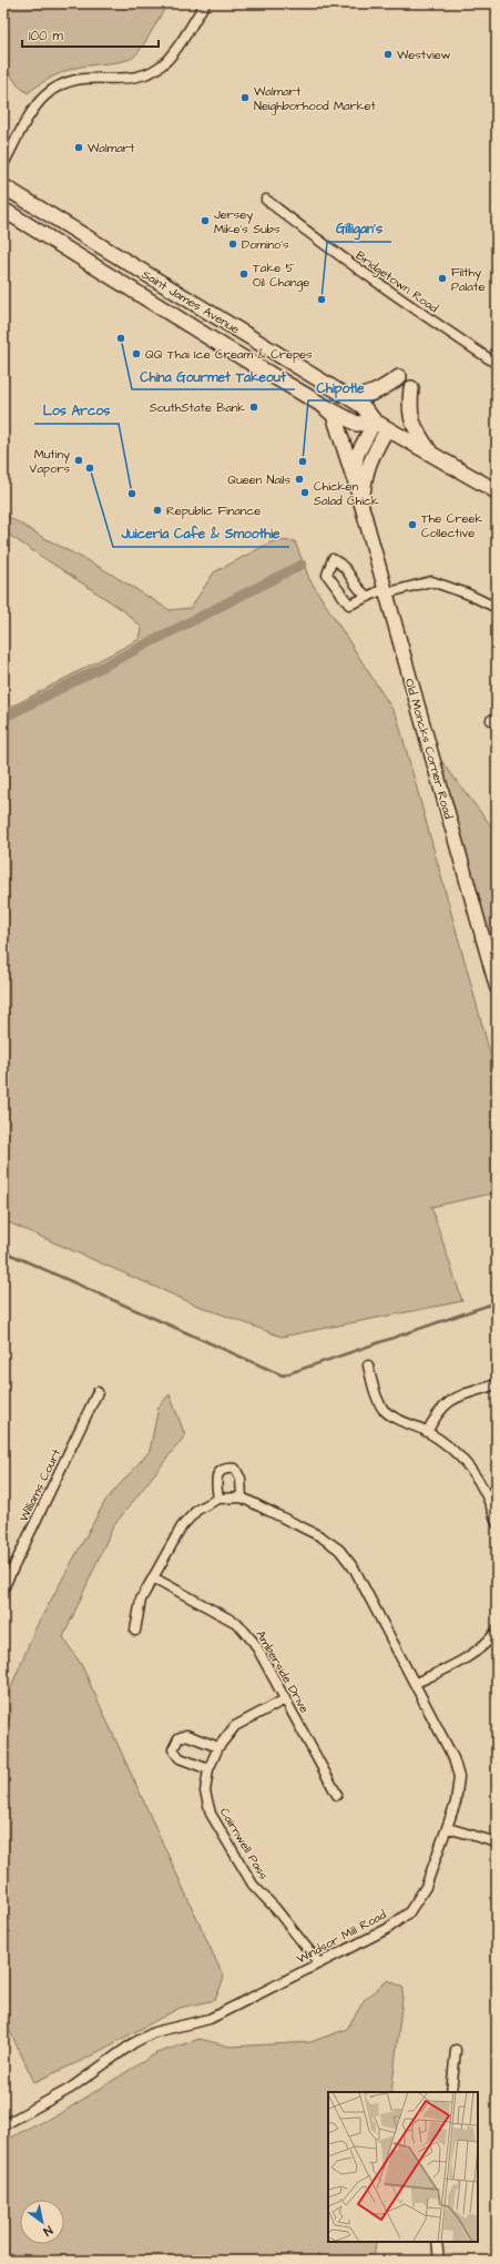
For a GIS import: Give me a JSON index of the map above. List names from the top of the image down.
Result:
{
  "streets": {
    "main road": ["Saint James Avenue"],
    "street": [
      "Bridgetown Road",
      "Old Moncks Corner Road",
      "Williams Court",
      "Amberside Drive",
      "Cairnwell Pass",
      "Windsor Mill Road"
    ]
  },
  "crossings": [
    ["Amberside Drive", "Cairnwell Pass"],
    ["Cairnwell Pass", "Windsor Mill Road"]
  ],
  "places": [
    "Westview",
    "Walmart Neighborhood Market",
    "Walmart",
    "Jersey Mike's Subs",
    "Domino's",
    "Take 5 Oil Change",
    "Filthy Palate",
    "Gilligan's",
    "China Gourmet Takeout",
    "QQ Thai Ice Cream & Crepes",
    "SouthState Bank",
    "Mutiny Vapors",
    "Chipotle",
    "Juiceria Cafe & Smoothie",
    "Queen Nails",
    "Chicken Salad Chick",
    "Los Arcos",
    "Republic Finance",
    "The Creek Collective"
  ],
  "scale_bar": "100 m",
  "north": "bottom right"
}
